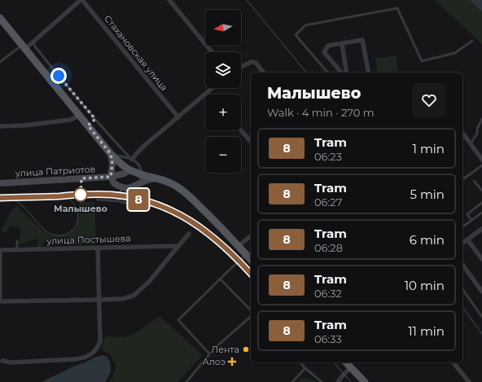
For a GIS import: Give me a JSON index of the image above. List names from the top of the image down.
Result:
{
  "streets": {
    "main road": ["улица Патриотов"],
    "street": ["Стахановская улица", "улица Постышева"]
  },
  "places": {
    "other": ["Малышево", "Лента"],
    "health": ["Алоэ"]
  },
  "lines": ["tram line 8"],
  "north": "left",
  "page": {
    "on_map": "8",
    "map_buttons": ["+", "−"],
    "heading": ["Малышево", "Walk · 4 min · 270 m"],
    "list": [
      {
        "mark": "8",
        "name": "Tram",
        "note": "06:23",
        "value": "1 min"
      },
      {
        "mark": "8",
        "name": "Tram",
        "note": "06:27",
        "value": "5 min"
      },
      {
        "mark": "8",
        "name": "Tram",
        "note": "06:28",
        "value": "6 min"
      },
      {
        "mark": "8",
        "name": "Tram",
        "note": "06:32",
        "value": "10 min"
      },
      {
        "mark": "8",
        "name": "Tram",
        "note": "06:33",
        "value": "11 min"
      }
    ]
  }
}
